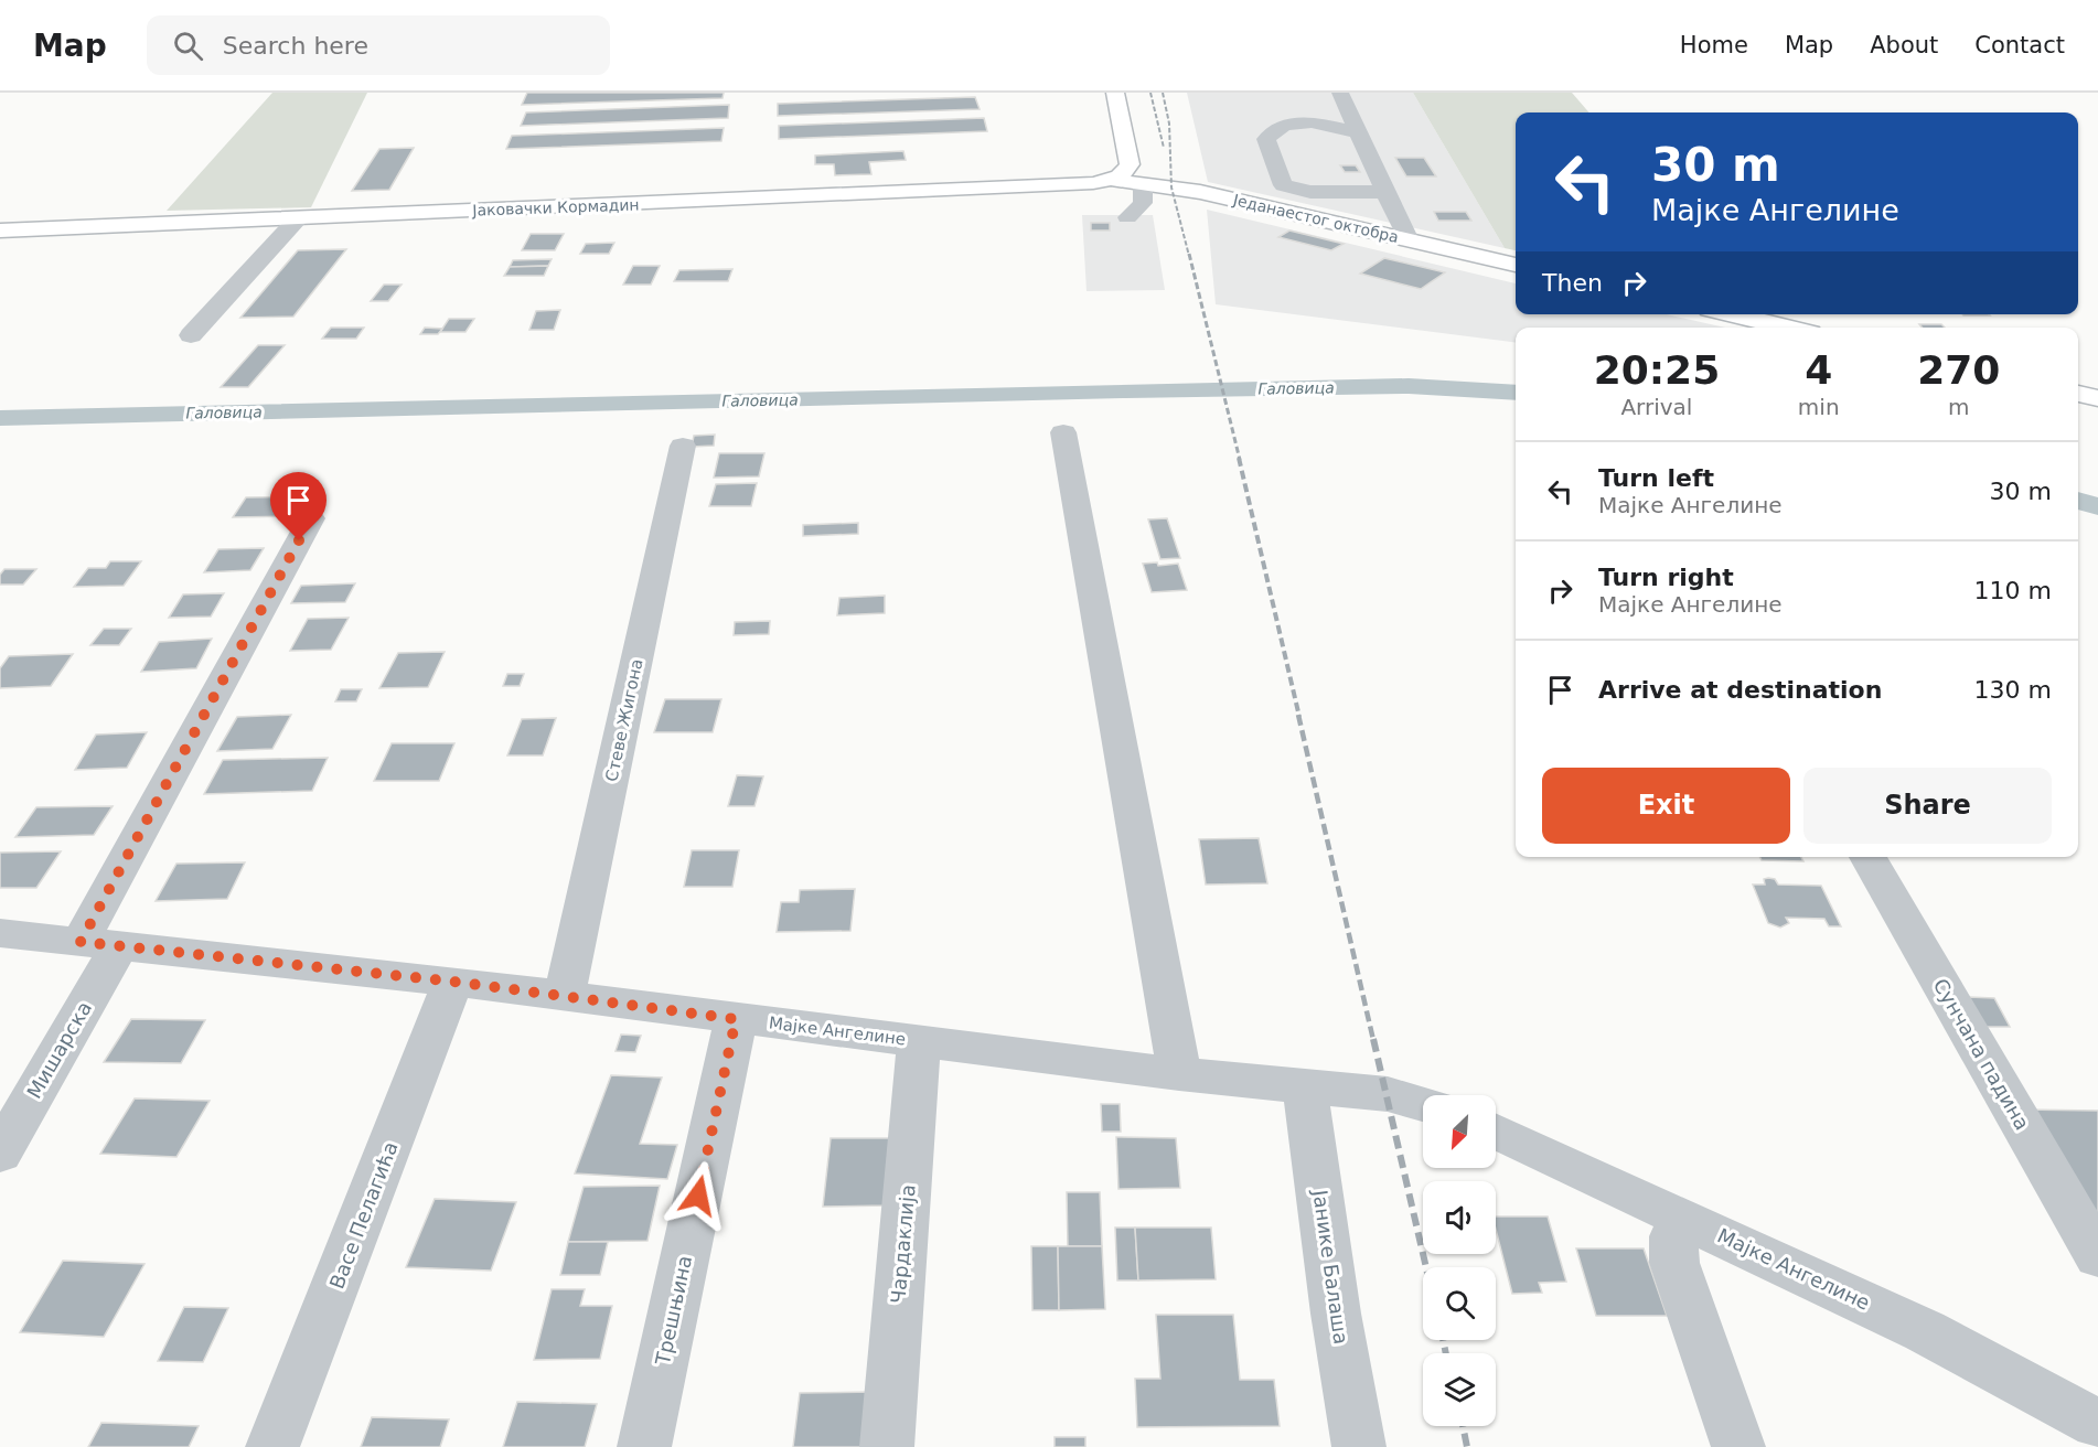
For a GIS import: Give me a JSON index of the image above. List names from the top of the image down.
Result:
{
  "streets": {
    "main road": ["Јаковачки Кормадин", "Једанаестог октобра"],
    "street": [
      "Стеве Жигона",
      "Мајке Ангелине",
      "Мишарска",
      "Сунчана падина",
      "Васе Пелагића",
      "Чардаклија",
      "Јанике Балаша",
      "Трешњина"
    ]
  },
  "crossings": [
    ["Јаковачки Кормадин", "Једанаестог октобра"],
    ["Стеве Жигона", "Мајке Ангелине"],
    ["Мајке Ангелине", "Мишарска"],
    ["Мајке Ангелине", "Васе Пелагића"],
    ["Мајке Ангелине", "Чардаклија"],
    ["Мајке Ангелине", "Јанике Балаша"],
    ["Мајке Ангелине", "Трешњина"]
  ],
  "water": ["Галовица"],
  "north": "bottom left",
  "page": {
    "header": "Map",
    "search": "Search here",
    "nav": [
      "Home",
      "Map",
      "About",
      "Contact"
    ],
    "turn": ["30 m", "Мајке Ангелине"],
    "then": "Then",
    "eta": [
      "20:25",
      "Arrival",
      "4",
      "min",
      "270",
      "m"
    ],
    "list": [
      {
        "name": "Turn left",
        "note": "Мајке Ангелине",
        "value": "30 m"
      },
      {
        "name": "Turn right",
        "note": "Мајке Ангелине",
        "value": "110 m"
      },
      {
        "name": "Arrive at destination",
        "value": "130 m"
      }
    ],
    "buttons": ["Exit", "Share"]
  }
}
